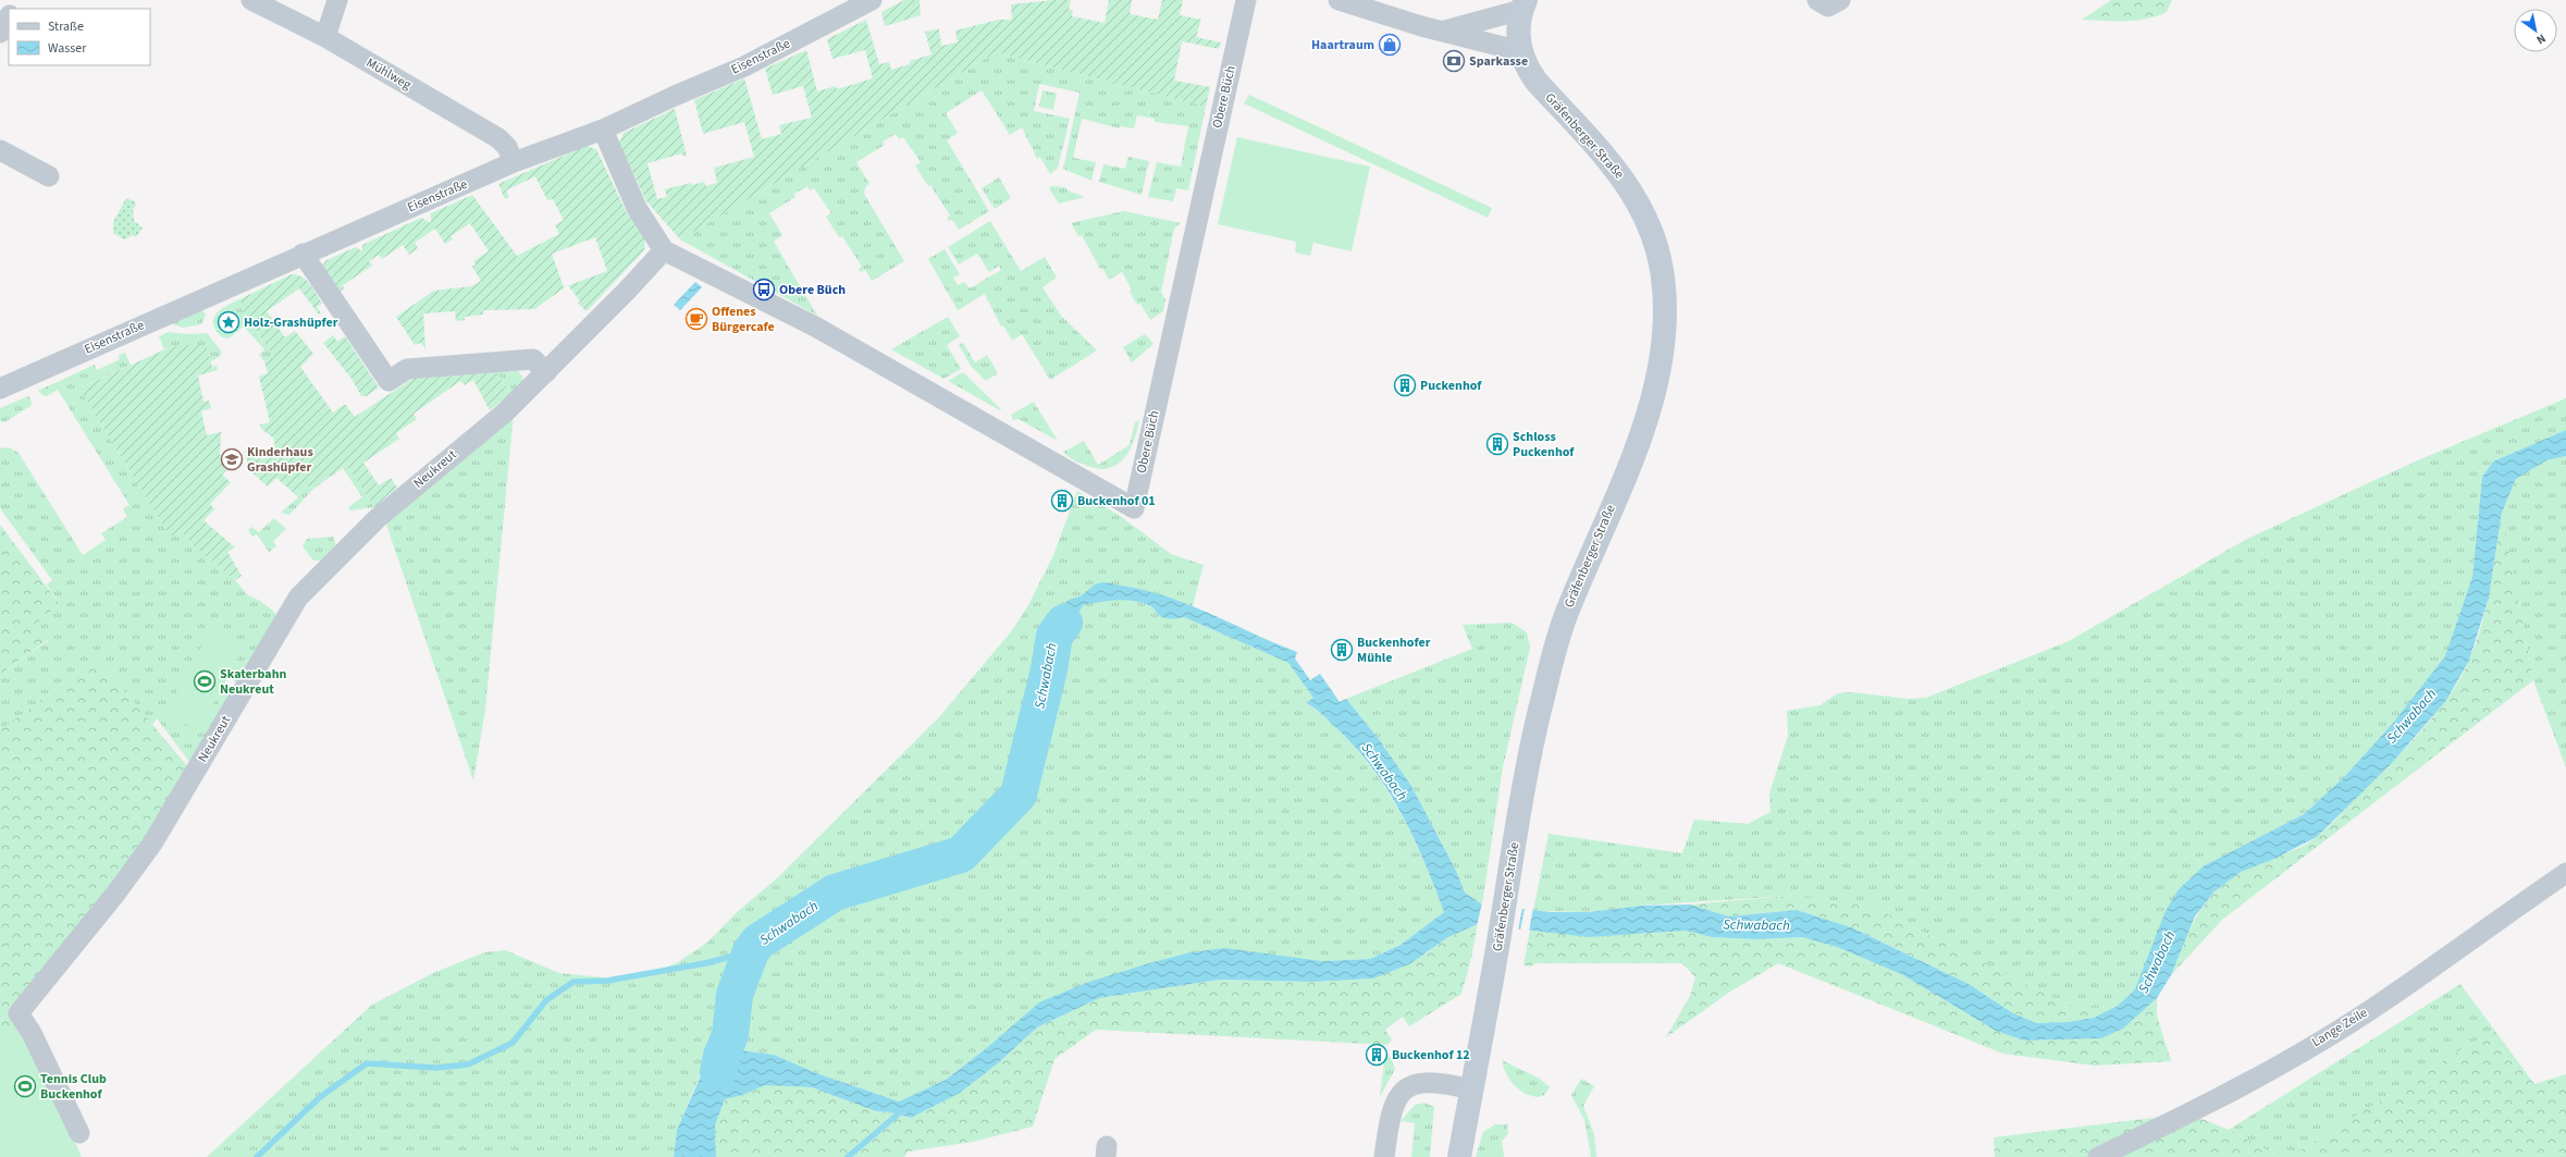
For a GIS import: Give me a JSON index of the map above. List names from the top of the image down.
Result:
{
  "streets": {
    "main road": ["Gräfenberger Straße"],
    "street": [
      "Eisenstraße",
      "Mühlweg",
      "Obere Büch",
      "Neukreut",
      "Lange Zeile"
    ]
  },
  "crossings": [
    ["Eisenstraße", "Mühlweg"],
    ["Obere Büch", "Neukreut"]
  ],
  "water": ["Schwabach"],
  "places": {
    "shop": ["Haartraum"],
    "bank": ["Sparkasse"],
    "bus stop": ["Obere Büch"],
    "cafe": ["Offenes Bürgercafe"],
    "place": ["Holz-Grashüpfer"],
    "building": [
      "Puckenhof",
      "Schloss Puckenhof",
      "Buckenhof 01",
      "Buckenhofer Mühle",
      "Buckenhof 12"
    ],
    "school or university": ["Kinderhaus Grashüpfer"],
    "sports": ["Skaterbahn Neukreut", "Tennis Club Buckenhof"]
  },
  "legend": ["Straße", "Wasser"],
  "north": "bottom right"
}
